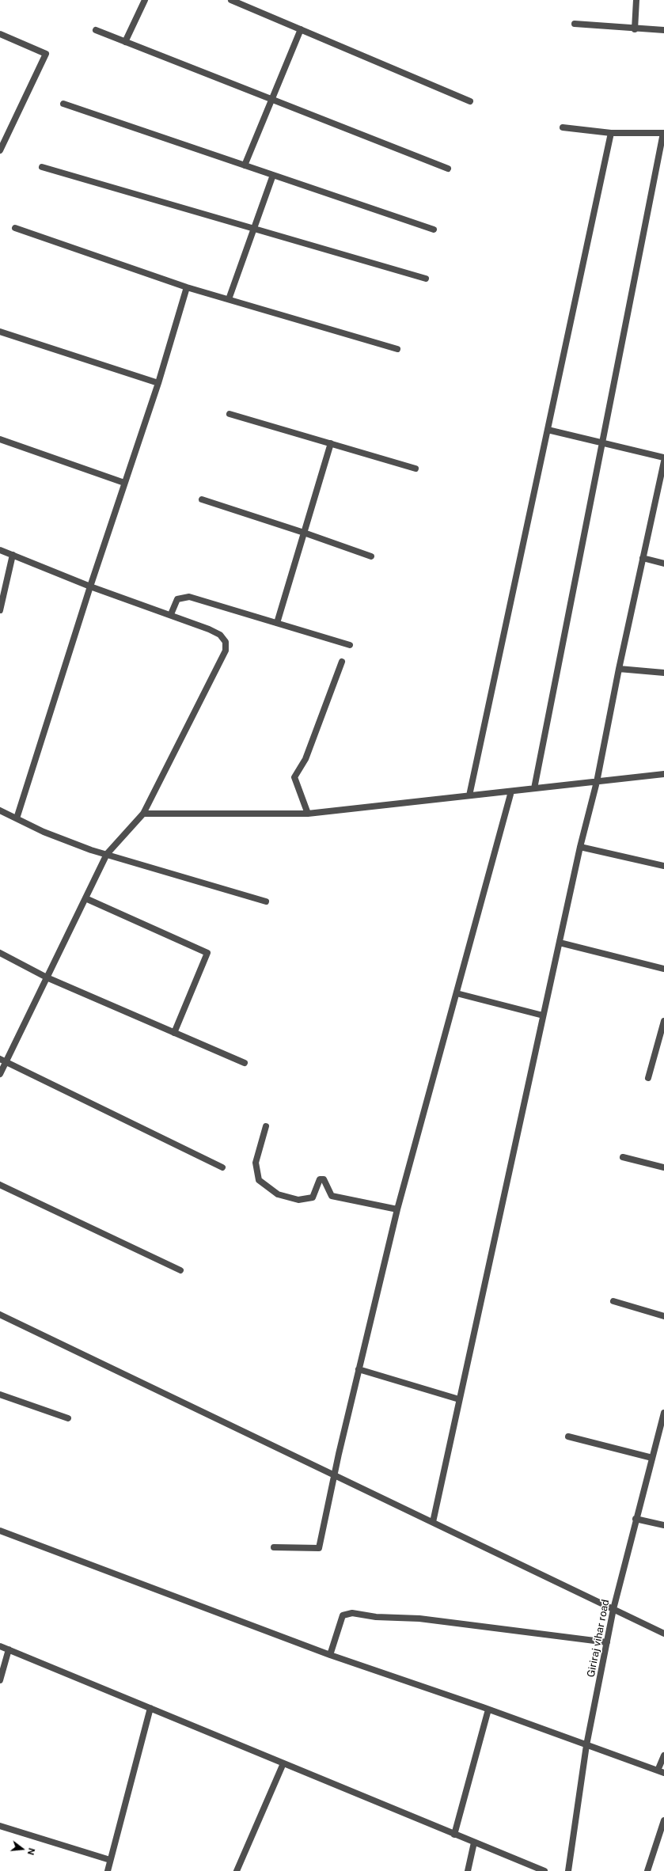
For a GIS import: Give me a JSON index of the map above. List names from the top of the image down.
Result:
{
  "streets": {
    "street": ["Giriraj vihar road"]
  },
  "north": "right"
}
